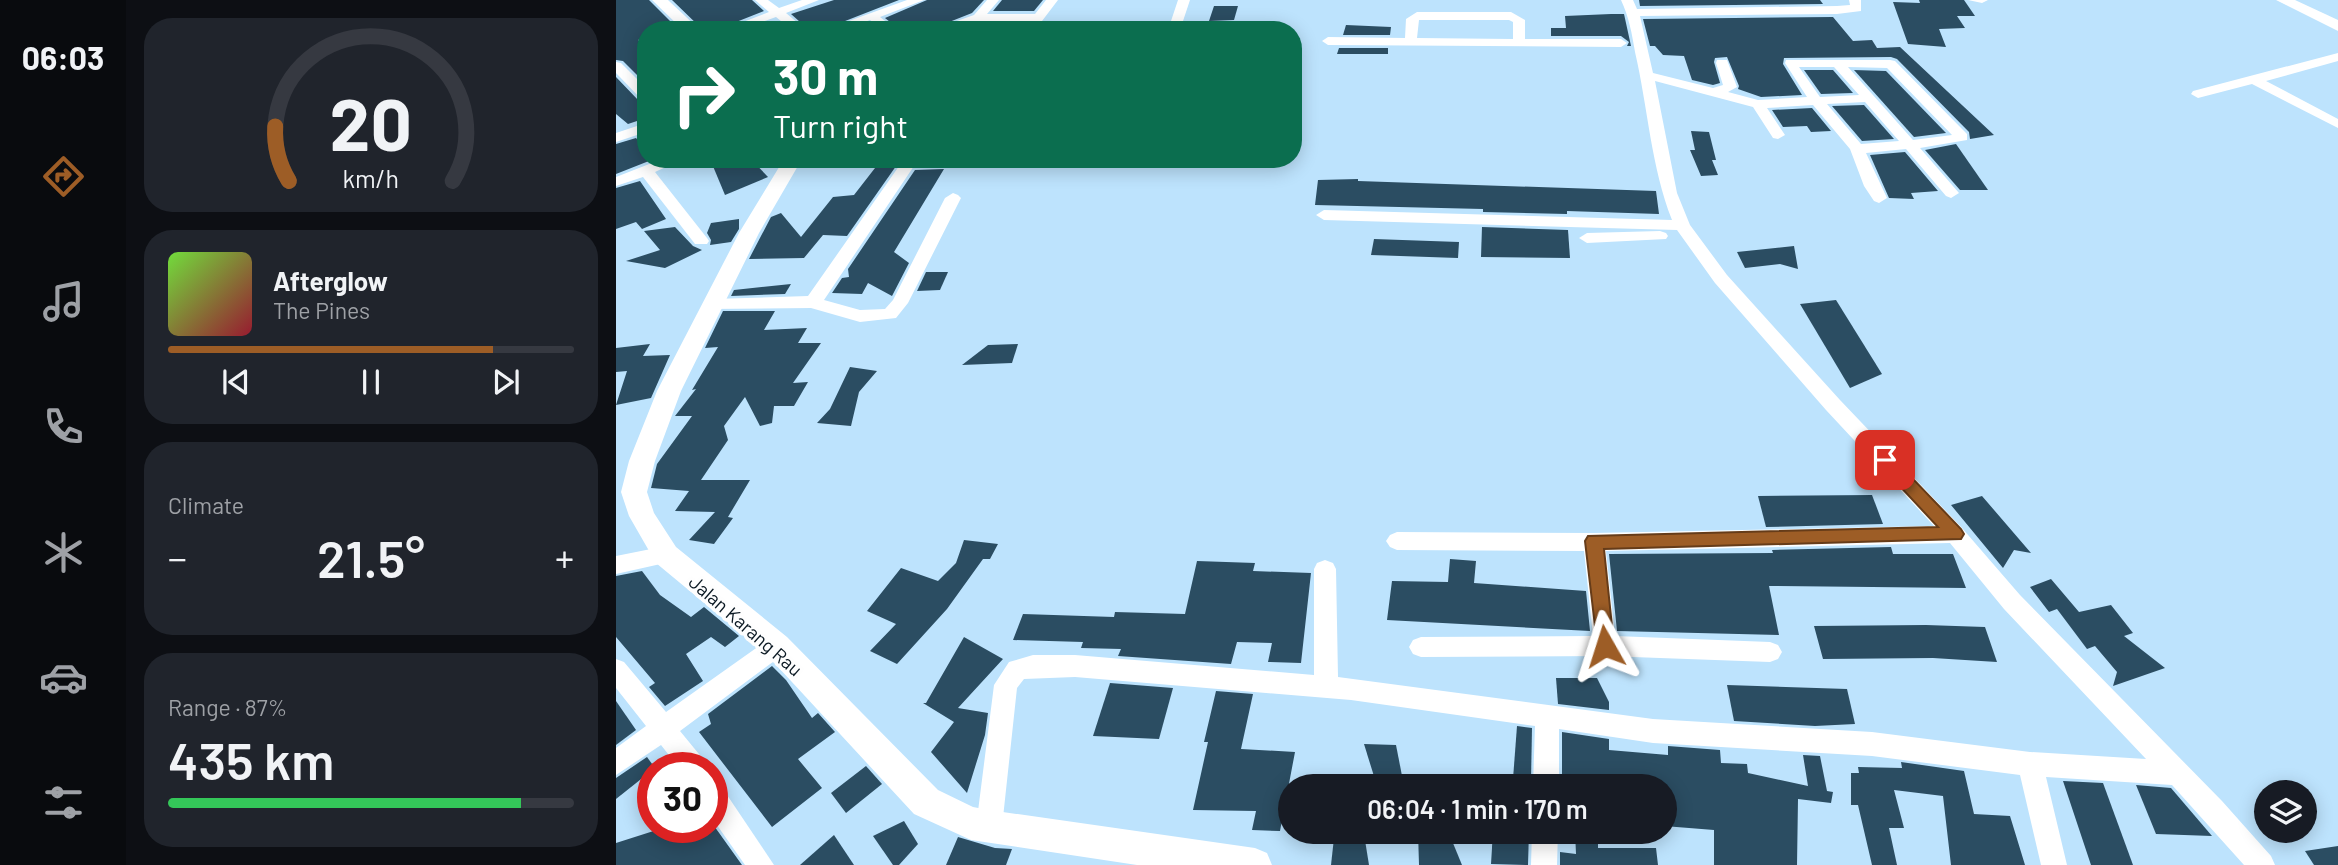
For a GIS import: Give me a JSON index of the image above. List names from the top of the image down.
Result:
{
  "streets": {
    "street": ["Jalan Karang Rau"]
  },
  "page": {
    "tabs": "06:03",
    "turn": ["30 m", "Turn right"],
    "song": ["Afterglow", "The Pines"],
    "tile": [
      "Climate",
      ["Range · 87%", "435 km"]
    ],
    "heat": ["−", "21.5°", "+"],
    "limit": "30",
    "trip": "06:04 · 1 min · 170 m",
    "gauge": ["20", "km/h"]
  }
}
